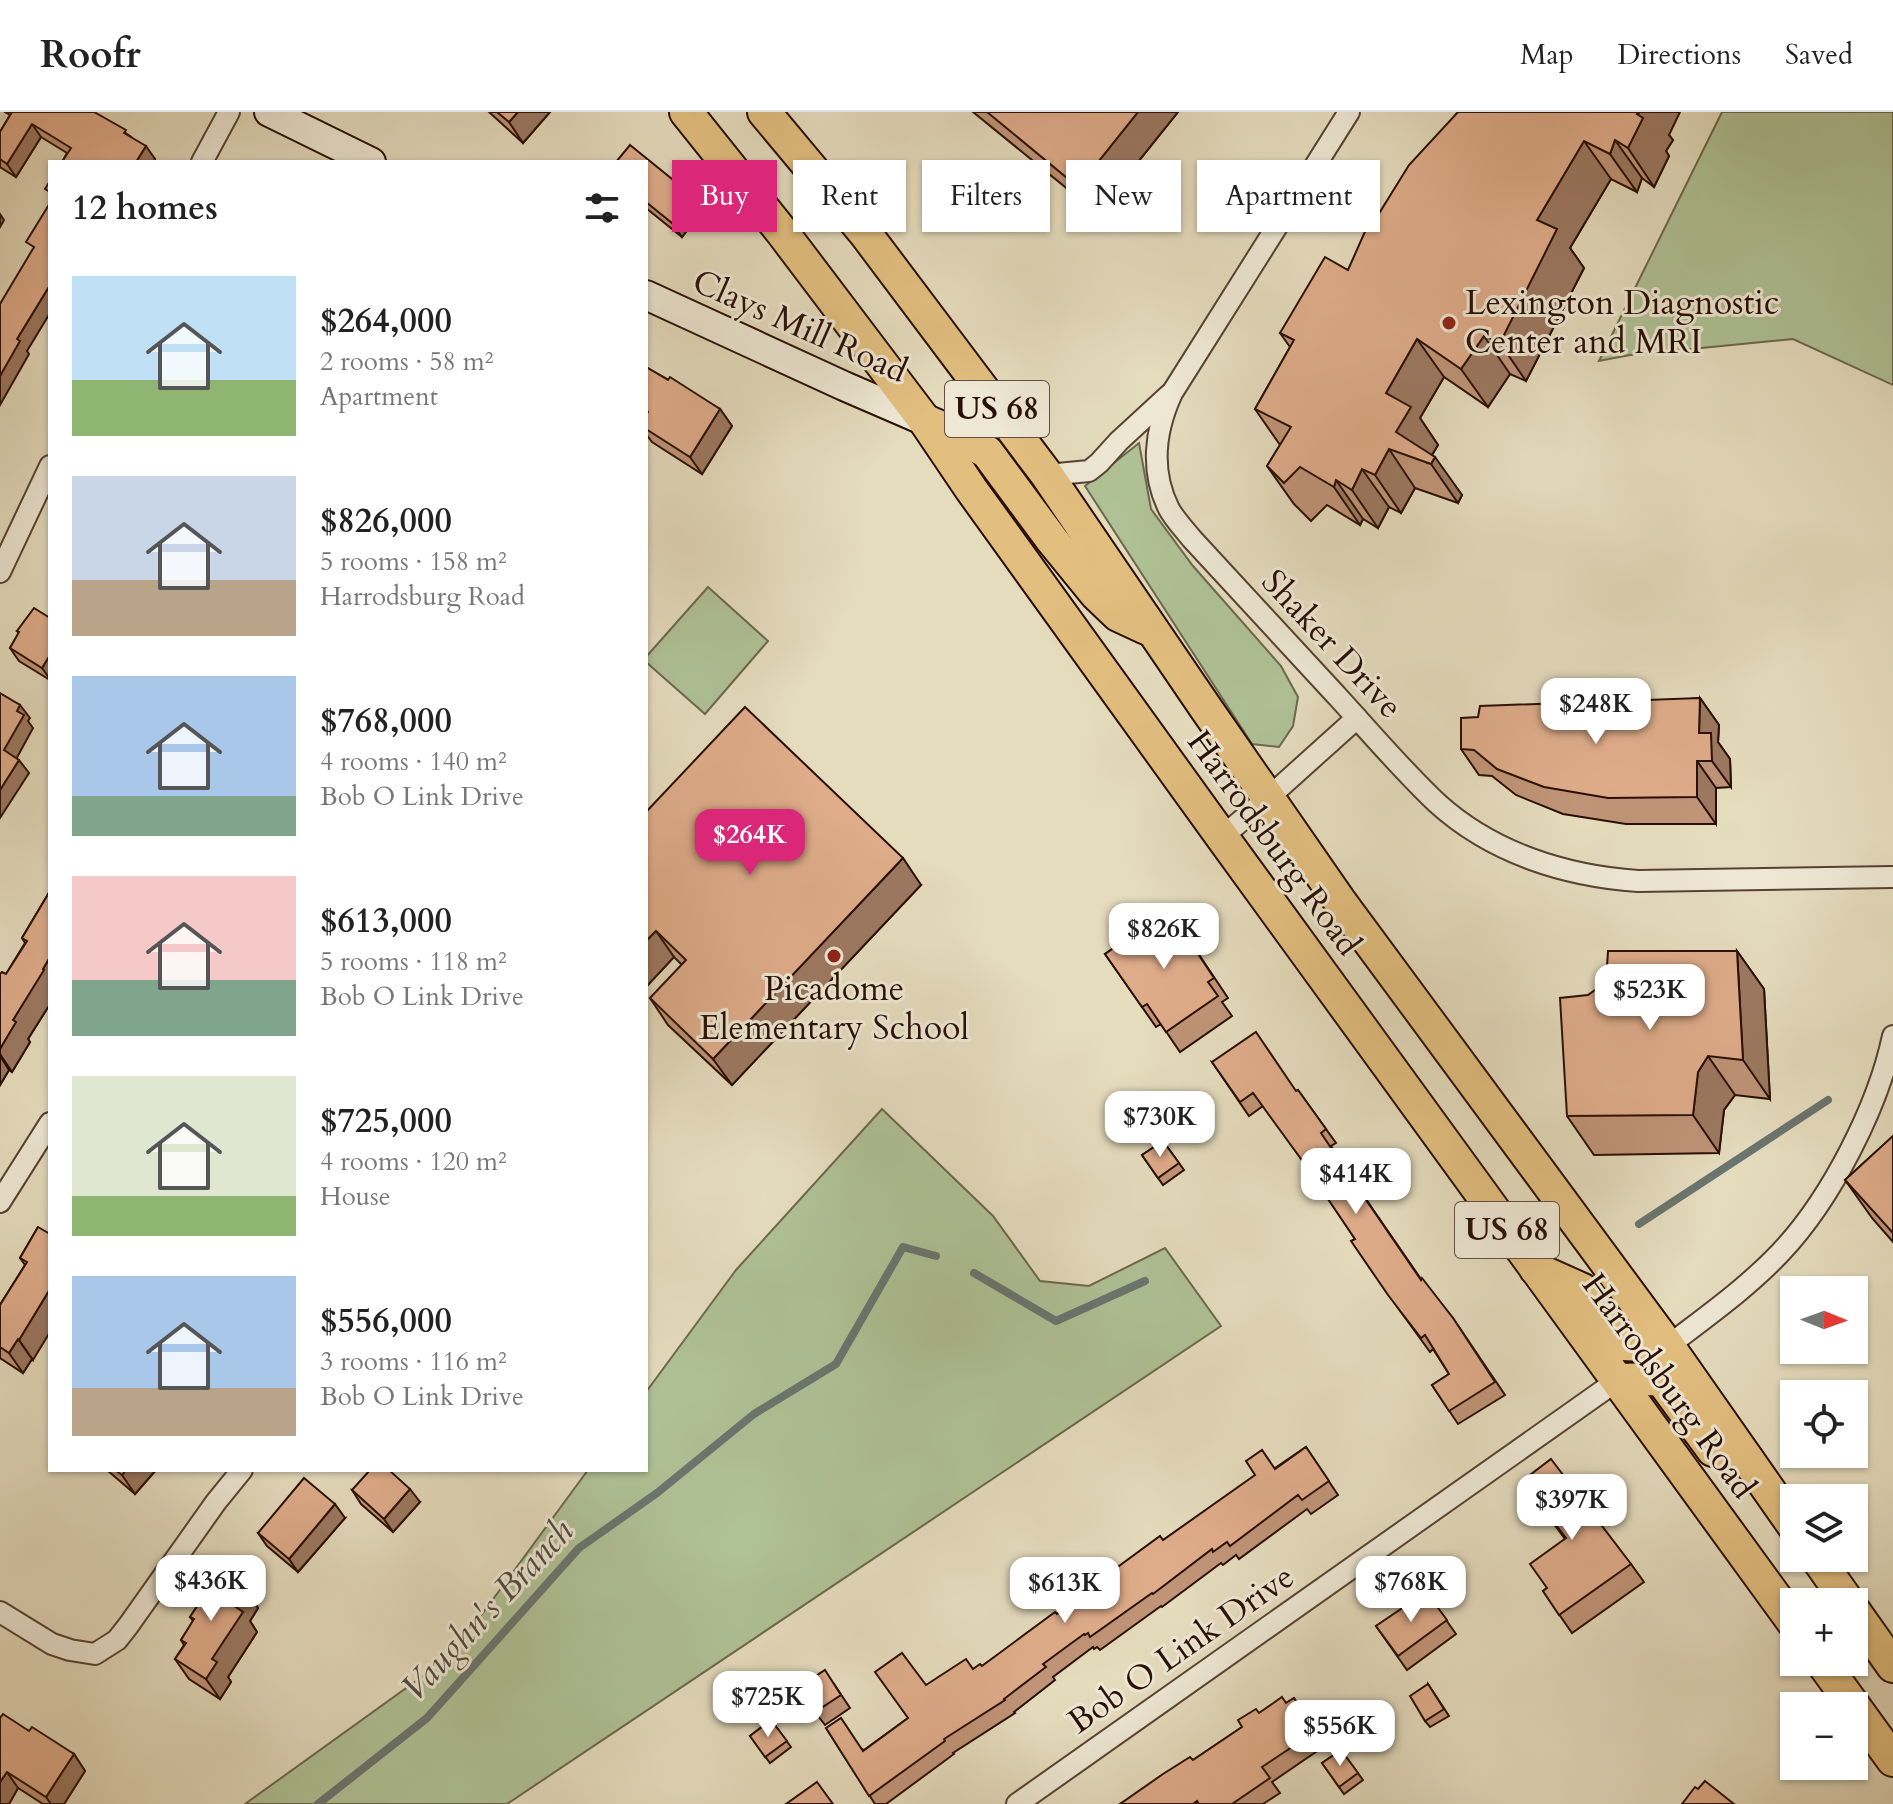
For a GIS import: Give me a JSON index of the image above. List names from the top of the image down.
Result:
{
  "streets": {
    "main road": ["Clays Mill Road", "US 68", "Harrodsburg Road"],
    "street": ["Shaker Drive", "Bob O Link Drive"]
  },
  "crossings": [
    ["Clays Mill Road", "Harrodsburg Road"],
    ["Harrodsburg Road", "Bob O Link Drive"]
  ],
  "water": ["Vaughn's Branch"],
  "places": ["Lexington Diagnostic Center and MRI", "Picadome Elementary School"],
  "north": "right",
  "page": {
    "header": "Roofr",
    "nav": ["Map", "Directions", "Saved"],
    "chip": [
      "Buy",
      "Rent",
      "Filters",
      "New",
      "Apartment"
    ],
    "heading": "12 homes",
    "list": [
      {
        "name": "$264,000",
        "note": "2 rooms · 58 m² · Apartment"
      },
      {
        "name": "$826,000",
        "note": "5 rooms · 158 m² · Harrodsburg Road"
      },
      {
        "name": "$768,000",
        "note": "4 rooms · 140 m² · Bob O Link Drive"
      },
      {
        "name": "$613,000",
        "note": "5 rooms · 118 m² · Bob O Link Drive"
      },
      {
        "name": "$725,000",
        "note": "4 rooms · 120 m² · House"
      },
      {
        "name": "$556,000",
        "note": "3 rooms · 116 m² · Bob O Link Drive"
      }
    ],
    "price": [
      "$248K",
      "$264K",
      "$826K",
      "$523K",
      "$730K",
      "$414K",
      "$397K",
      "$436K",
      "$768K",
      "$613K",
      "$725K",
      "$556K"
    ],
    "map_buttons": ["+", "−"]
  }
}
